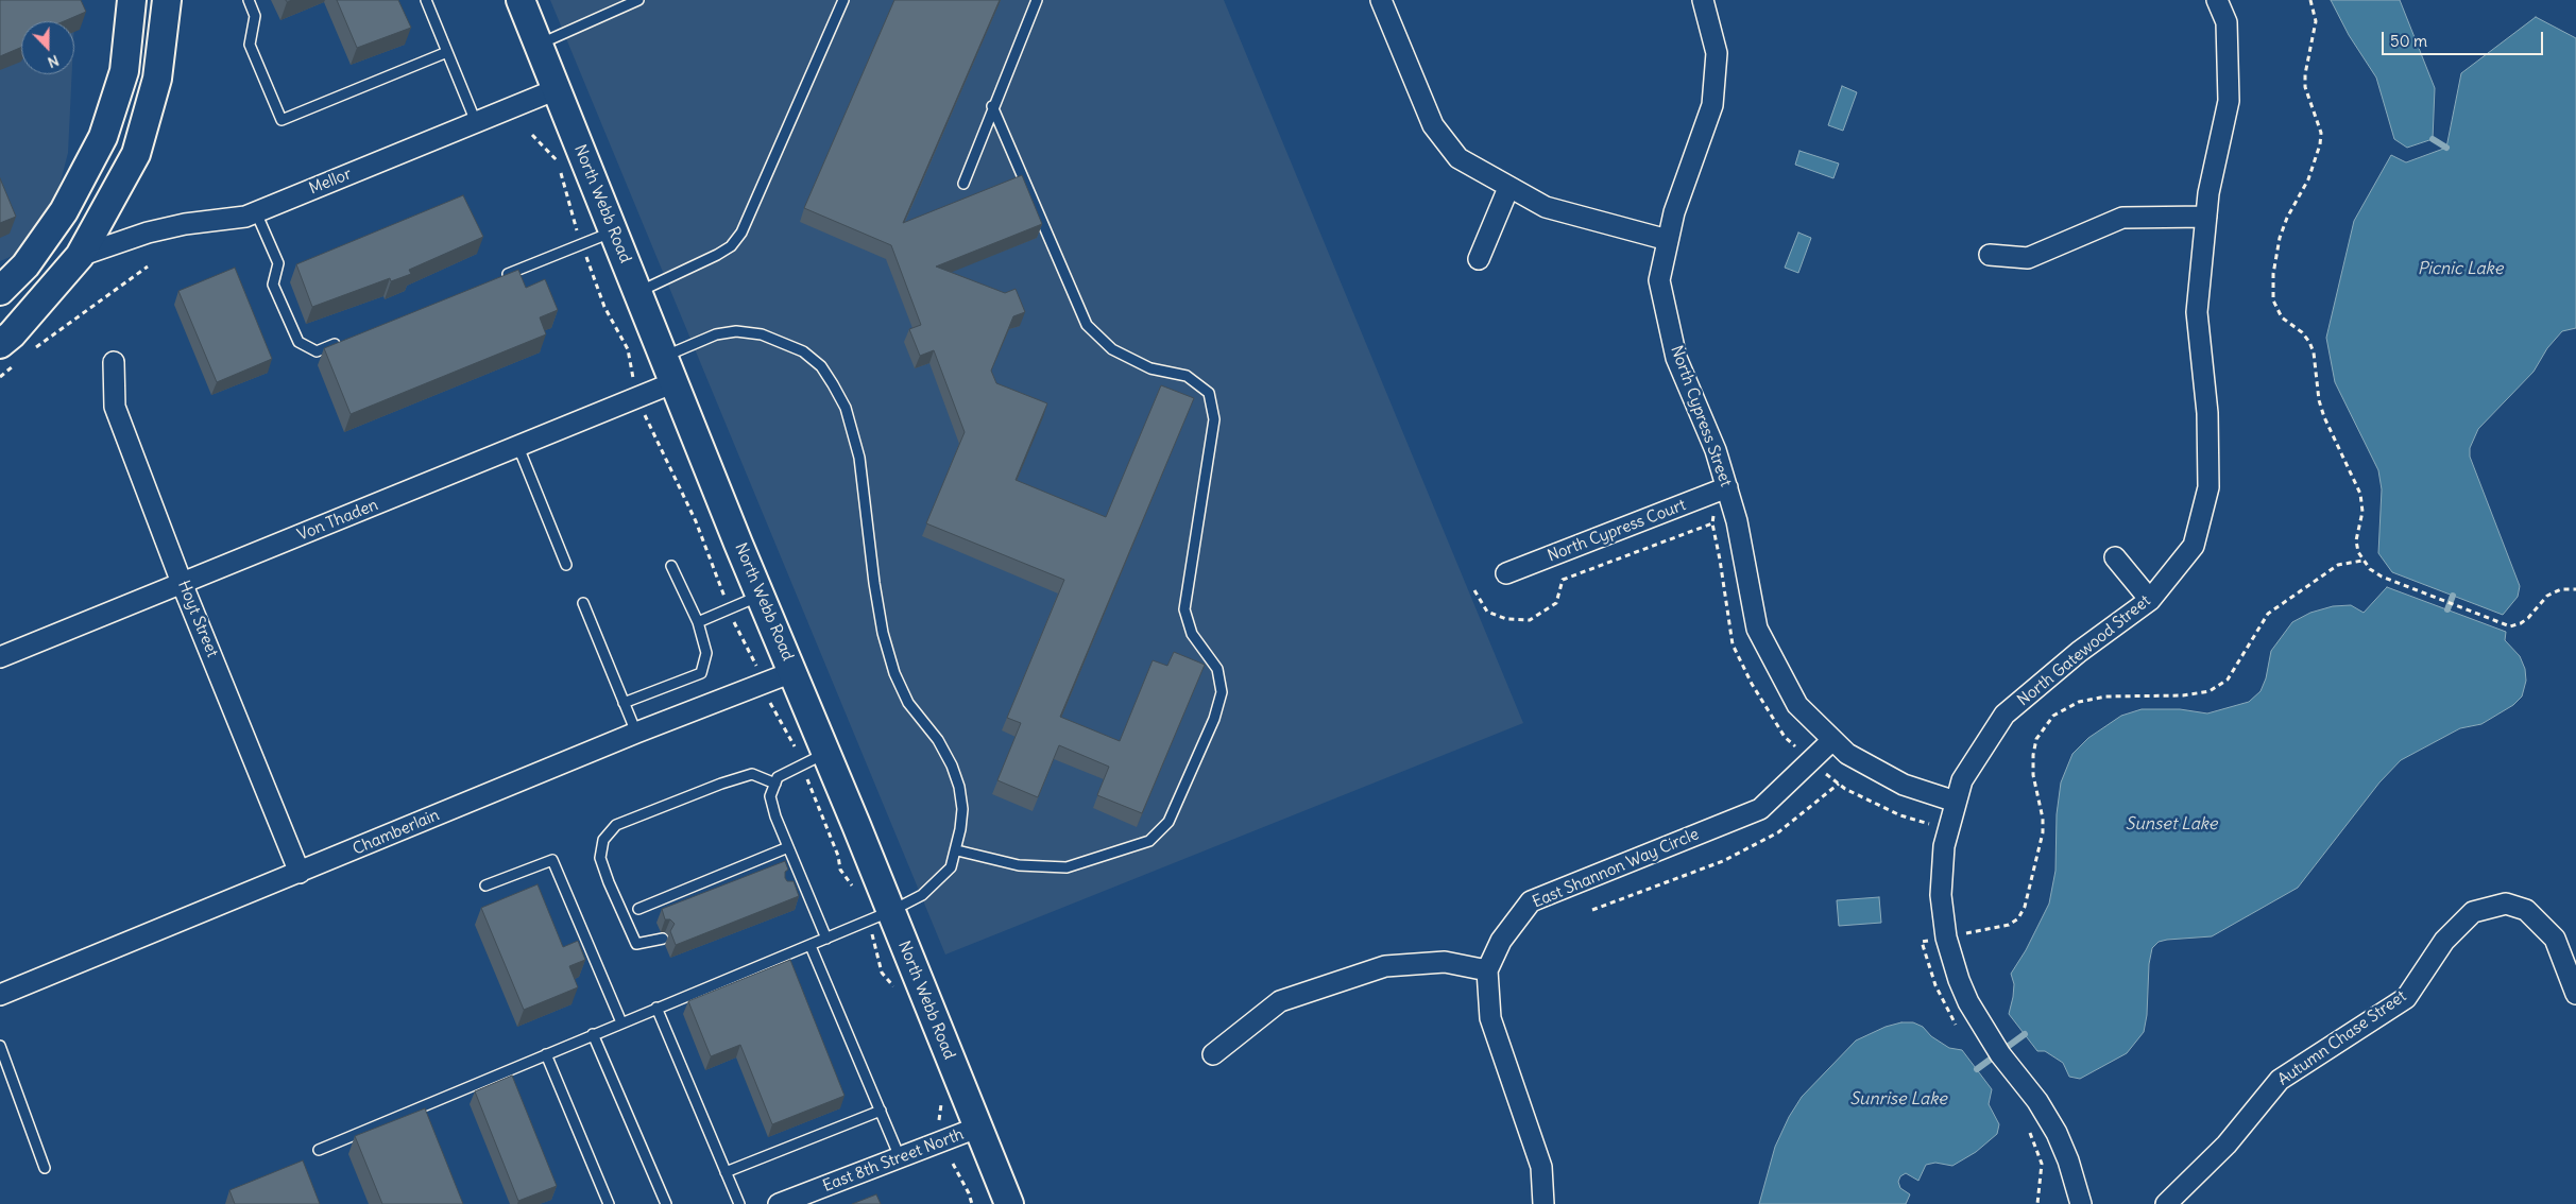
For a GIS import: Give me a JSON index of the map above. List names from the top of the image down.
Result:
{
  "streets": {
    "main road": ["North Webb Road"],
    "street": [
      "Mellor",
      "North Cypress Street",
      "Von Thaden",
      "North Cypress Court",
      "Hoyt Street",
      "North Gatewood Street",
      "Chamberlain",
      "East Shannon Way Circle",
      "Autumn Chase Street",
      "East 8th Street North"
    ]
  },
  "crossings": [
    ["Mellor", "North Webb Road"],
    ["North Webb Road", "Von Thaden"],
    ["North Webb Road", "Chamberlain"],
    ["North Webb Road", "East 8th Street North"],
    ["North Cypress Street", "North Cypress Court"],
    ["North Cypress Street", "North Gatewood Street"],
    ["North Cypress Street", "East Shannon Way Circle"],
    ["Von Thaden", "Hoyt Street"],
    ["Hoyt Street", "Chamberlain"]
  ],
  "water": ["Picnic Lake", "Sunset Lake", "Sunrise Lake"],
  "scale_bar": "50 m",
  "north": "bottom"
}
